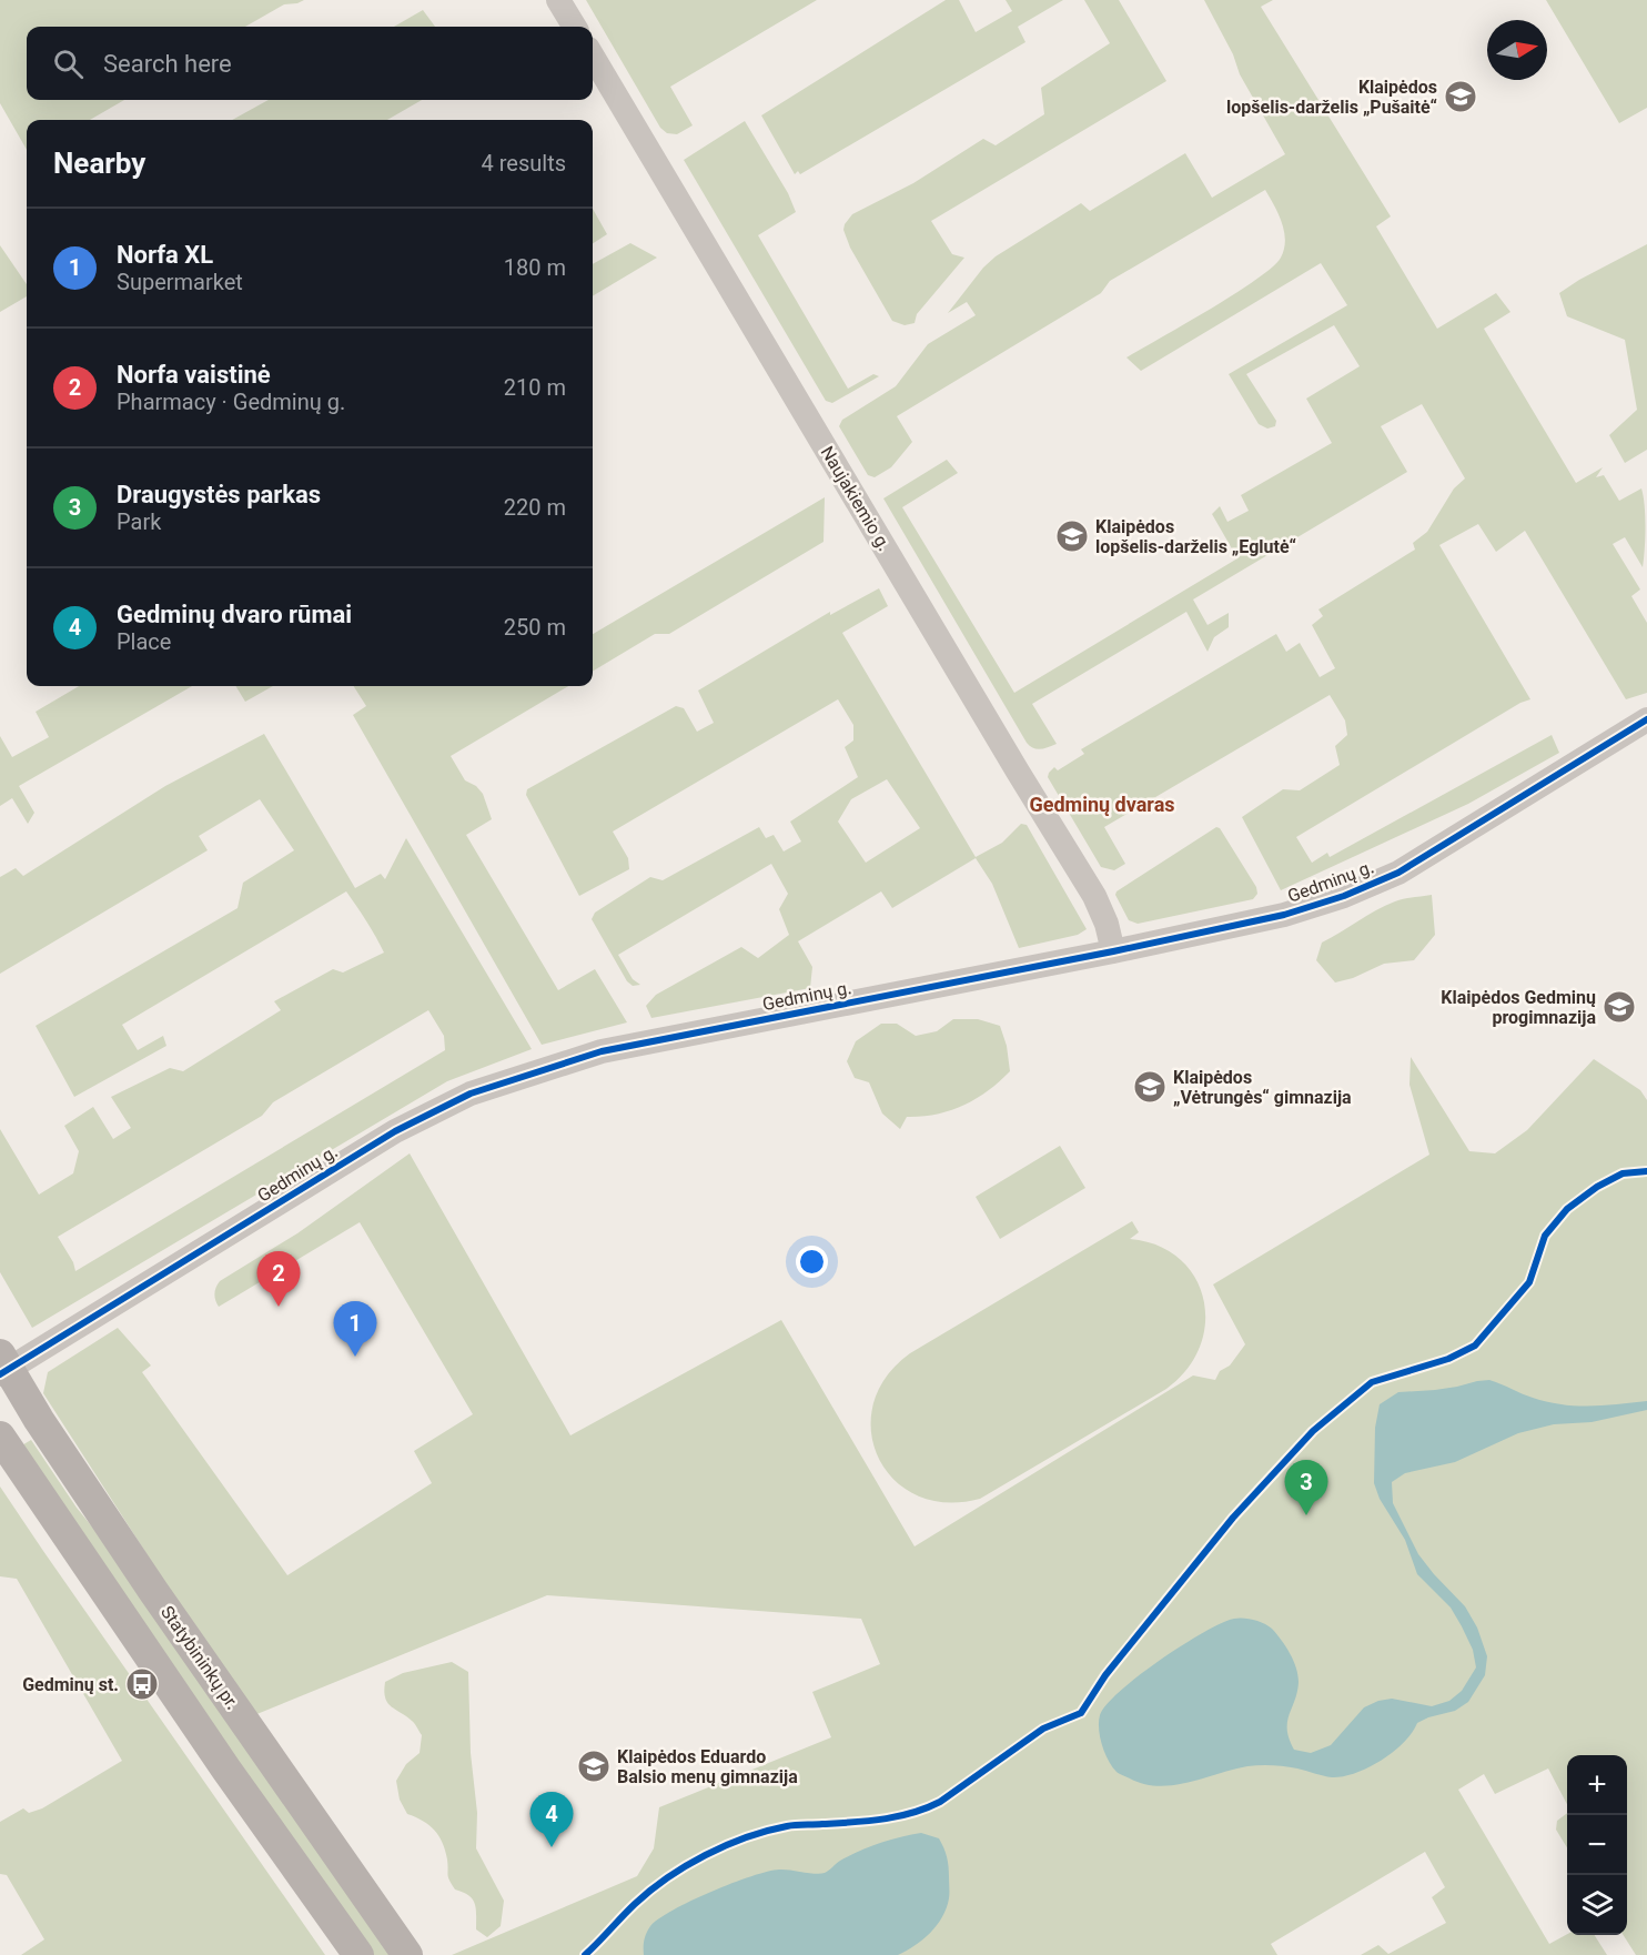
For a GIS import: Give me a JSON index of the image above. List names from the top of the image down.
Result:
{
  "streets": {
    "main road": ["Statybininkų pr."],
    "street": ["Naujakiemio g.", "Gedminų g."]
  },
  "crossings": [
    ["Naujakiemio g.", "Gedminų g."],
    ["Gedminų g.", "Statybininkų pr."]
  ],
  "districts": ["Gedminų dvaras"],
  "places": {
    "school or university": [
      "Klaipėdos lopšelis-darželis „Pušaitė“",
      "Klaipėdos lopšelis-darželis „Eglutė“",
      "Klaipėdos Gedminų progimnazija",
      "Klaipėdos „Vėtrungės“ gimnazija",
      "Klaipėdos Eduardo Balsio menų gimnazija"
    ],
    "bus stop": ["Gedminų st."]
  },
  "north": "right",
  "page": {
    "search": "Search here",
    "heading": ["Nearby", "4 results"],
    "list": [
      {
        "mark": "1",
        "name": "Norfa XL",
        "note": "Supermarket",
        "value": "180 m"
      },
      {
        "mark": "2",
        "name": "Norfa vaistinė",
        "note": "Pharmacy · Gedminų g.",
        "value": "210 m"
      },
      {
        "mark": "3",
        "name": "Draugystės parkas",
        "note": "Park",
        "value": "220 m"
      },
      {
        "mark": "4",
        "name": "Gedminų dvaro rūmai",
        "note": "Place",
        "value": "250 m"
      }
    ],
    "pins": [
      "2",
      "1",
      "3",
      "4"
    ],
    "map_buttons": ["+", "−"]
  }
}
